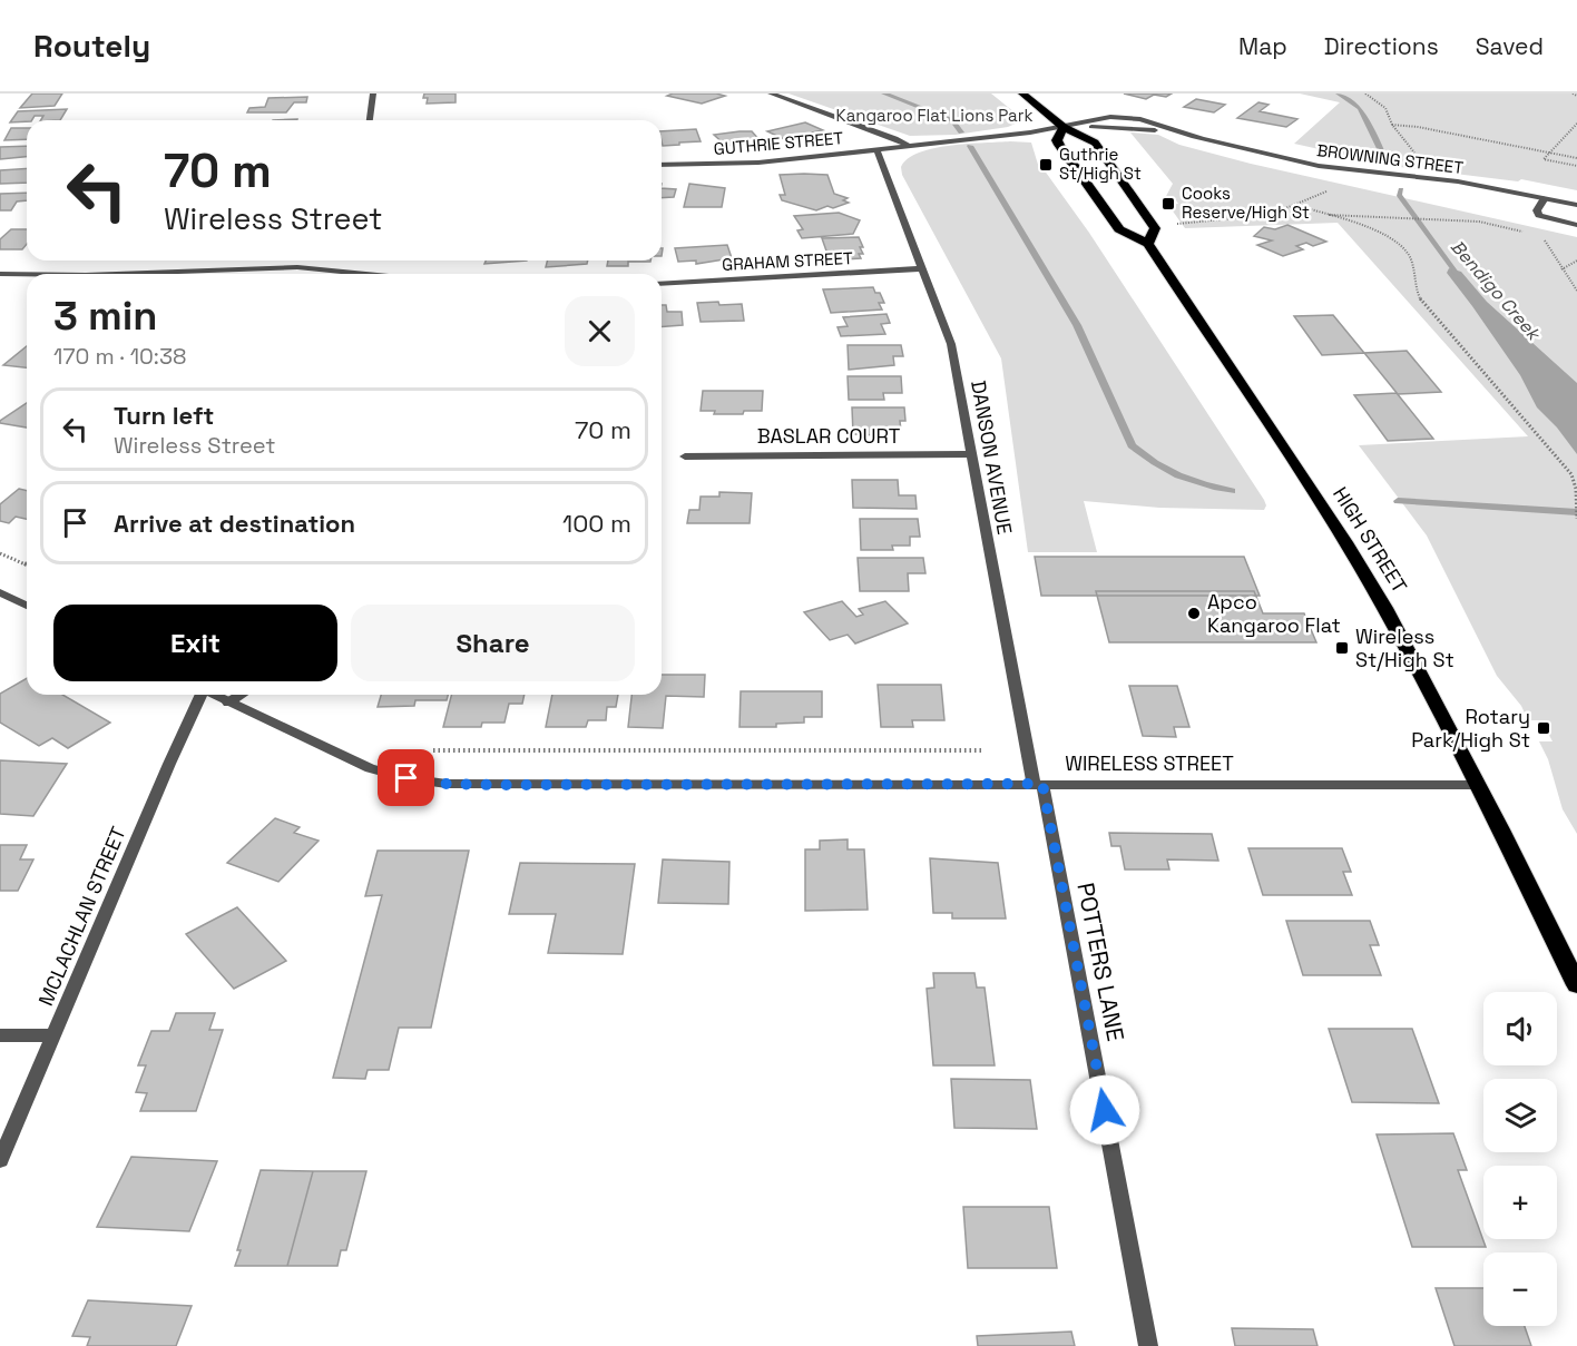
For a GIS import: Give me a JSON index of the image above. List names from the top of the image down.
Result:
{
  "streets": {
    "highway": ["HIGH STREET"],
    "street": [
      "GUTHRIE STREET",
      "BROWNING STREET",
      "GRAHAM STREET",
      "BASLAR COURT",
      "DANSON AVENUE",
      "WIRELESS STREET",
      "MCLACHLAN STREET",
      "POTTERS LANE"
    ]
  },
  "crossings": [
    ["GUTHRIE STREET", "BROWNING STREET"],
    ["GUTHRIE STREET", "DANSON AVENUE"],
    ["GUTHRIE STREET", "HIGH STREET"],
    ["BROWNING STREET", "HIGH STREET"],
    ["GRAHAM STREET", "DANSON AVENUE"],
    ["BASLAR COURT", "DANSON AVENUE"],
    ["DANSON AVENUE", "WIRELESS STREET"],
    ["DANSON AVENUE", "POTTERS LANE"],
    ["HIGH STREET", "WIRELESS STREET"],
    ["WIRELESS STREET", "POTTERS LANE"]
  ],
  "water": ["Bendigo Creek"],
  "parks": ["Kangaroo Flat Lions Park"],
  "places": {
    "transit": [
      "Guthrie St/High St",
      "Cooks Reserve/High St",
      "Wireless St/High St",
      "Rotary Park/High St"
    ],
    "other": ["Apco Kangaroo Flat"]
  },
  "page": {
    "header": "Routely",
    "nav": ["Map", "Directions", "Saved"],
    "turn": ["70 m", "Wireless Street"],
    "heading": ["3 min", "170 m · 10:38"],
    "list": [
      {
        "name": "Turn left",
        "note": "Wireless Street",
        "value": "70 m"
      },
      {
        "name": "Arrive at destination",
        "value": "100 m"
      }
    ],
    "buttons": ["Exit", "Share"],
    "map_buttons": ["+", "−"]
  }
}
